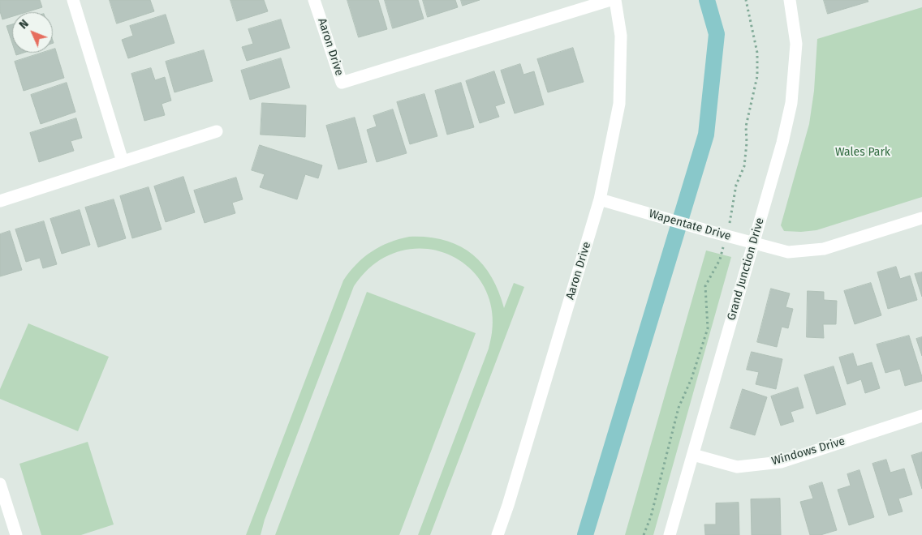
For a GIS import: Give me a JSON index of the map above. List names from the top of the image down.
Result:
{
  "streets": {
    "street": [
      "Aaron Drive",
      "Wapentate Drive",
      "Grand Junction Drive",
      "Windows Drive"
    ]
  },
  "crossings": [
    ["Aaron Drive", "Wapentate Drive"],
    ["Wapentate Drive", "Grand Junction Drive"],
    ["Grand Junction Drive", "Windows Drive"]
  ],
  "parks": ["Wales Park"],
  "north": "top left"
}
